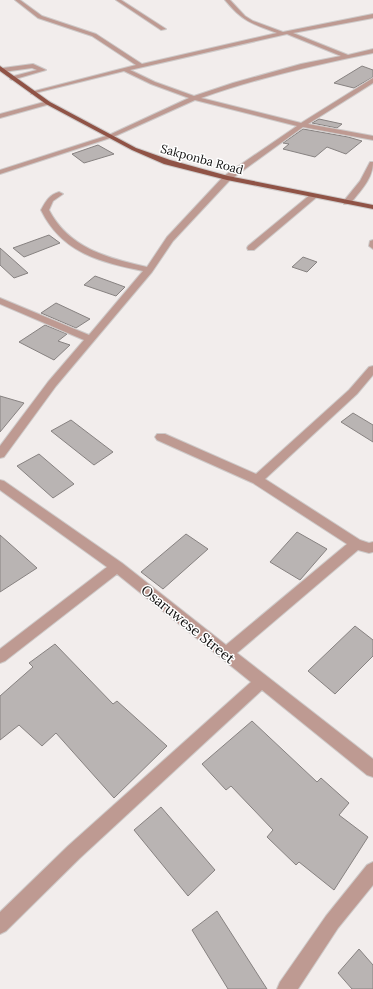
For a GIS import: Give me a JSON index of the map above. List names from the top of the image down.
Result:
{
  "streets": {
    "main road": ["Sakponba Road"],
    "street": ["Osaruwese Street"]
  }
}
